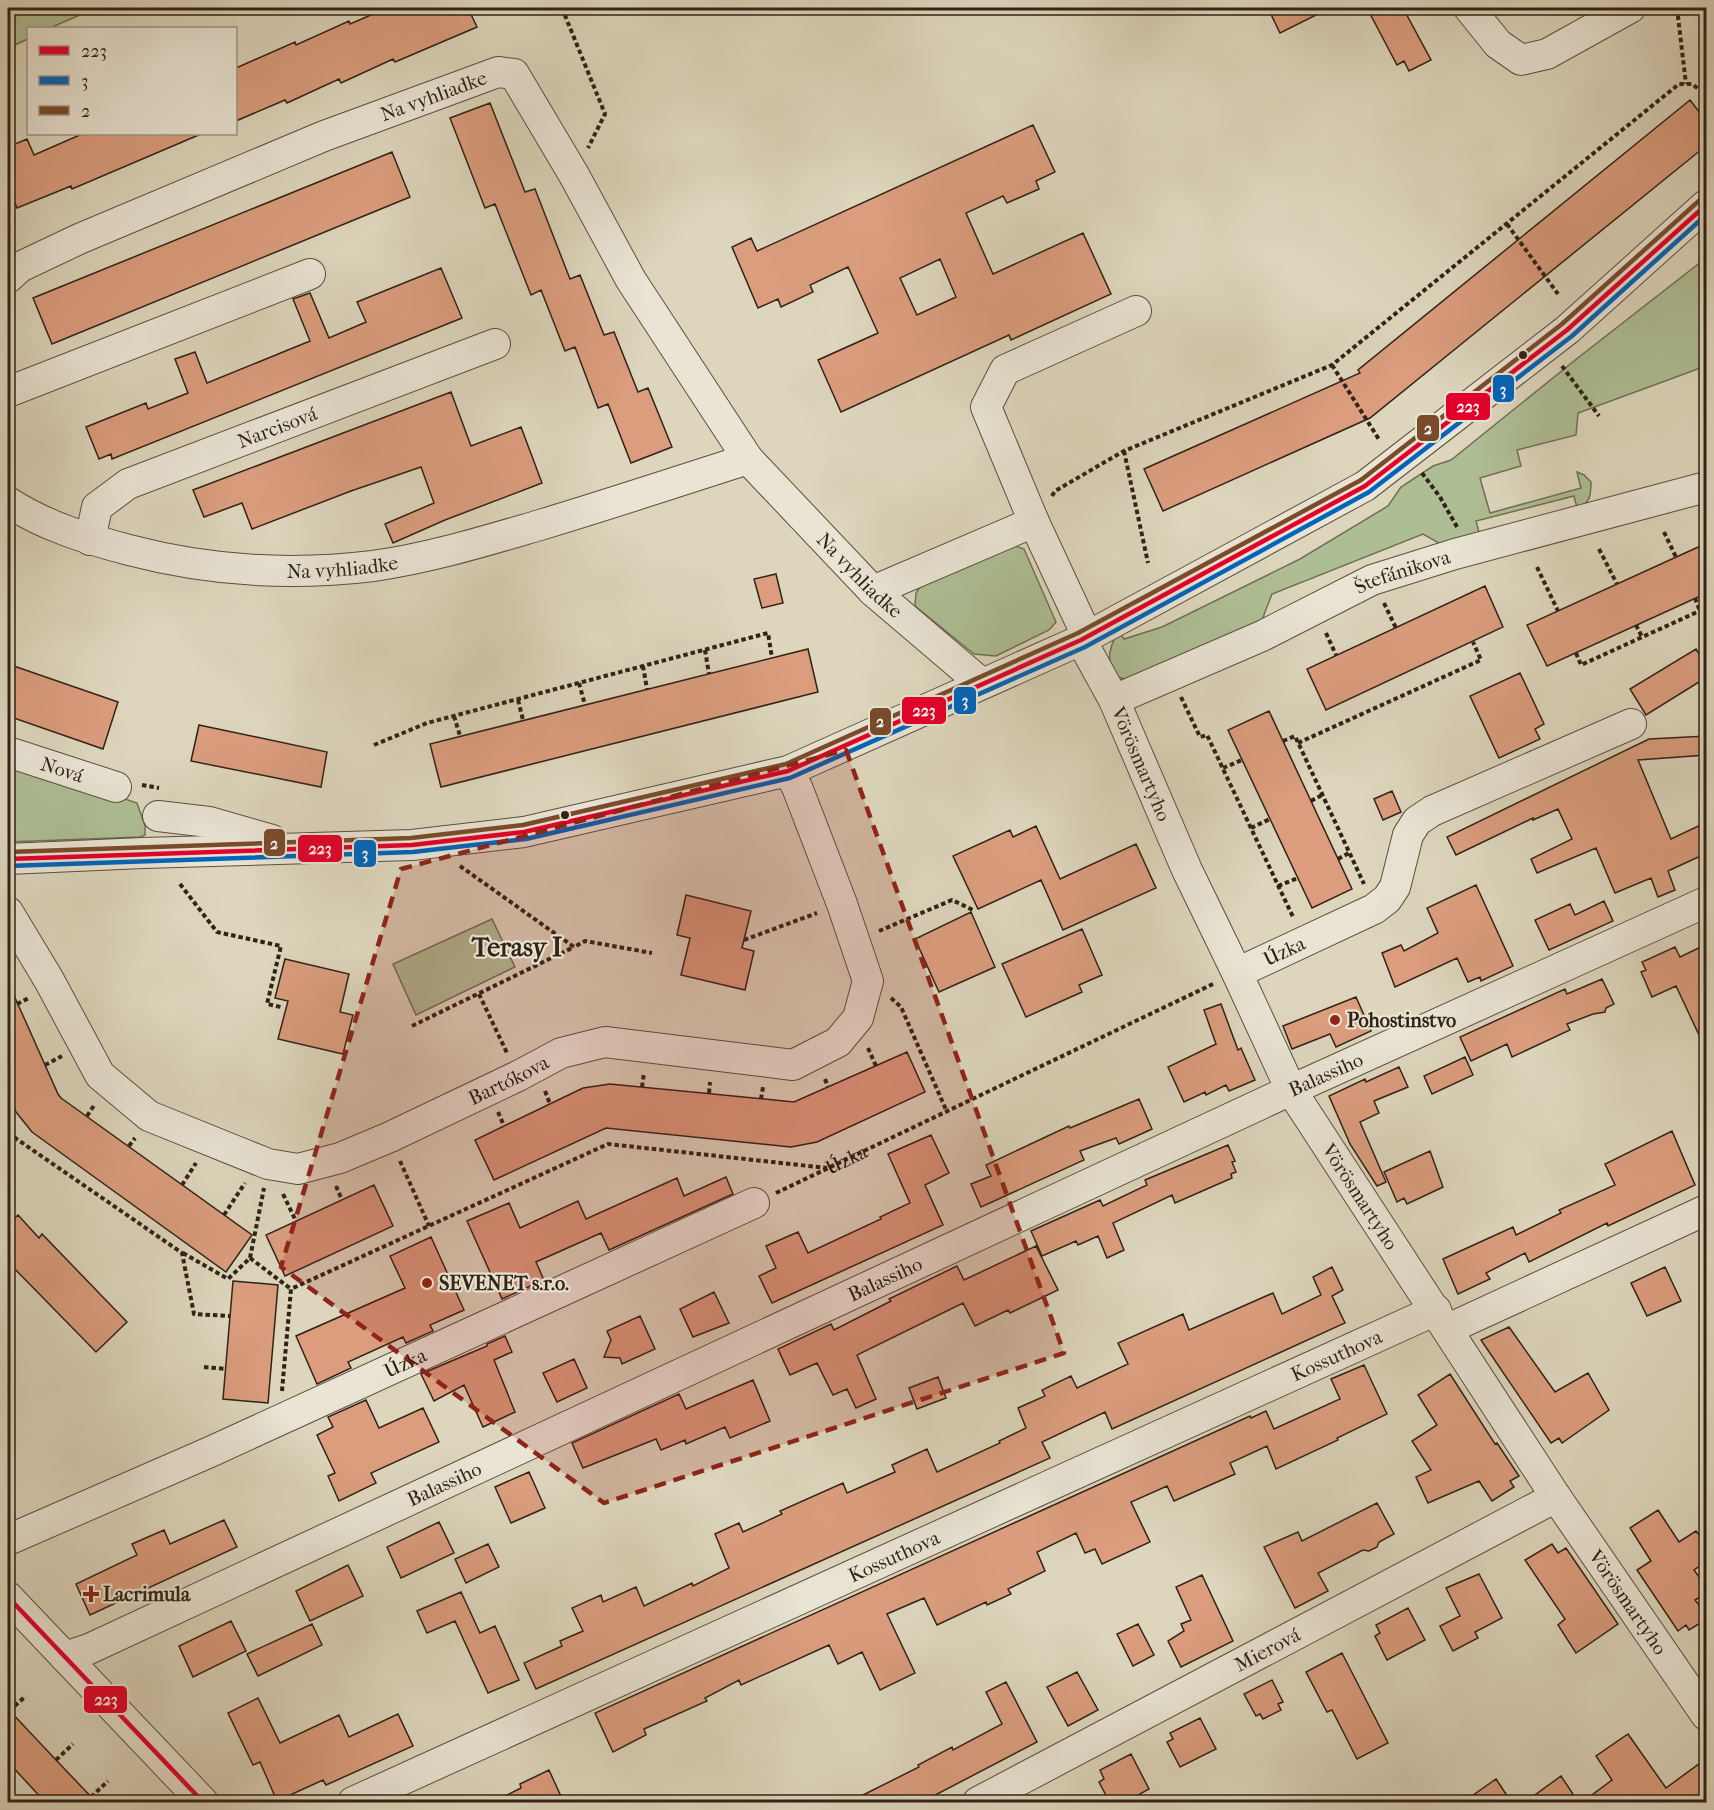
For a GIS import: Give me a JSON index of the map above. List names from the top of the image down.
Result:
{
  "streets": {
    "street": [
      "Na vyhliadke",
      "Narcisová",
      "Štefánikova",
      "Vörösmartyho",
      "Nová",
      "Úzka",
      "Balassiho",
      "Bartókova",
      "Kossuthova",
      "Mierová"
    ]
  },
  "crossings": [
    ["Na vyhliadke", "Narcisová"],
    ["Štefánikova", "Vörösmartyho"],
    ["Vörösmartyho", "Úzka"],
    ["Vörösmartyho", "Balassiho"],
    ["Vörösmartyho", "Kossuthova"],
    ["Vörösmartyho", "Mierová"]
  ],
  "districts": ["Terasy I"],
  "places": {
    "other": ["Pohostinstvo", "SEVENET s.r.o."],
    "health": ["Lacrimula"]
  },
  "lines": ["transit line 2", "transit line 223", "transit line 3"],
  "legend": ["223", "3", "2"]
}
